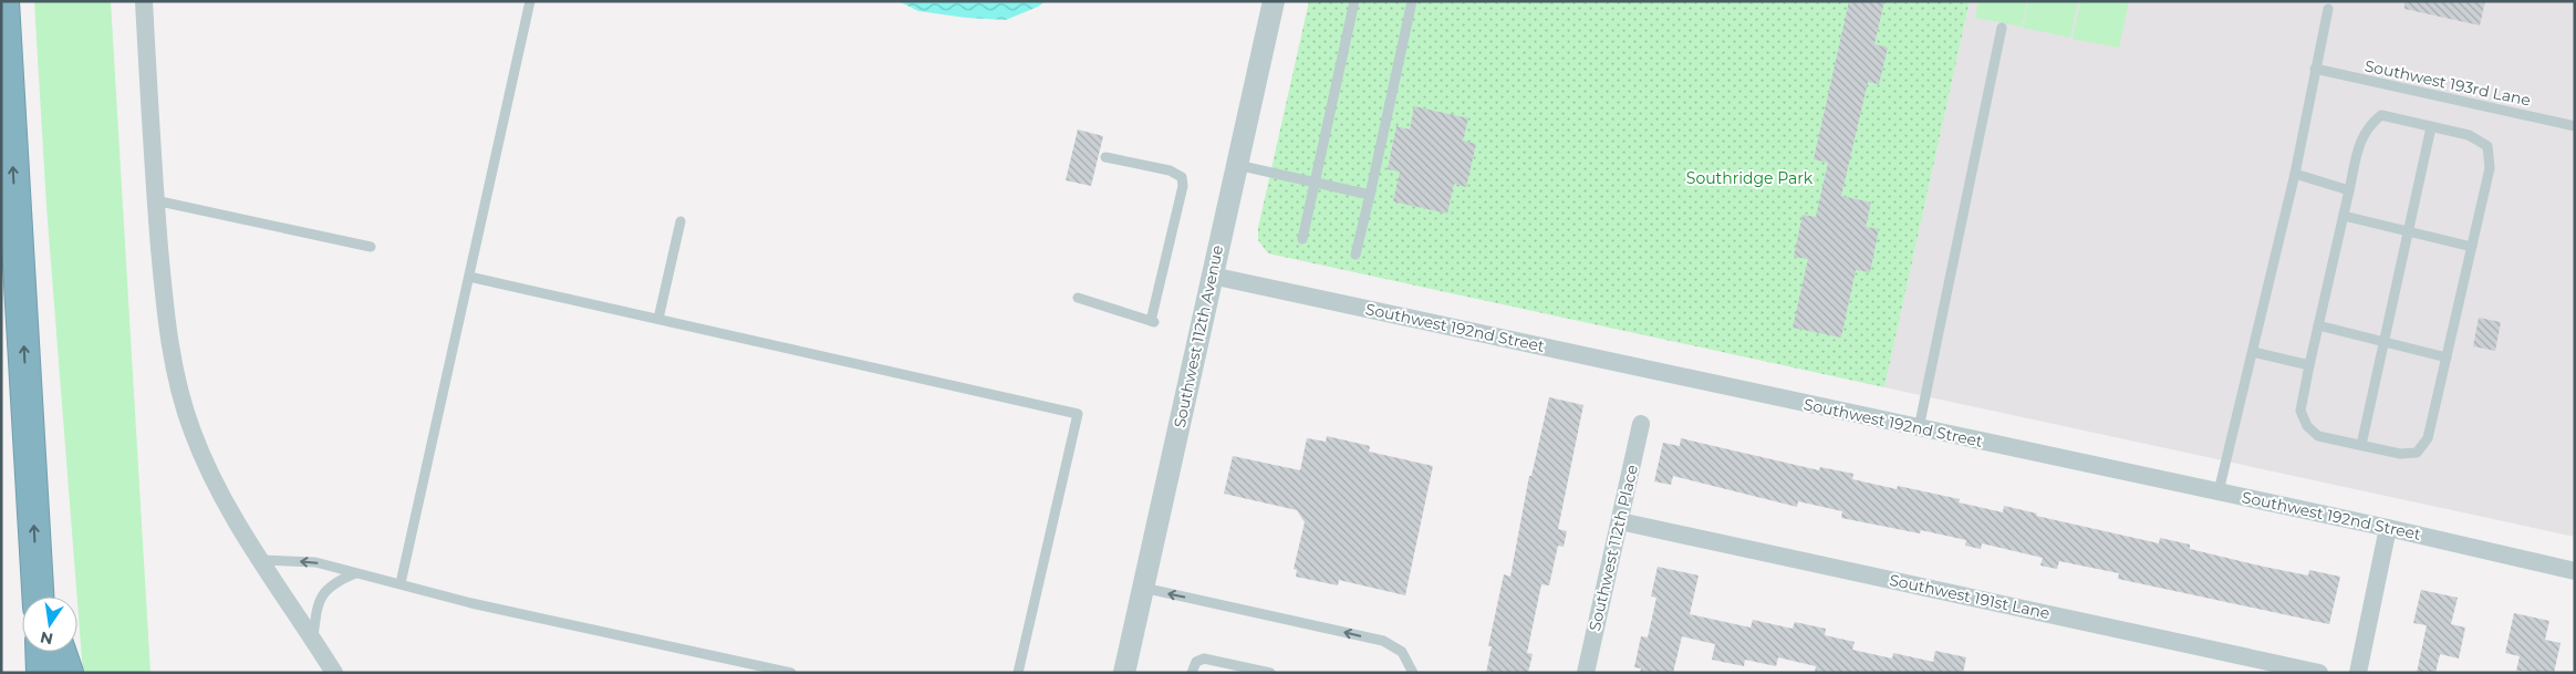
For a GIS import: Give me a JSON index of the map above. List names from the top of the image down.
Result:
{
  "streets": {
    "street": [
      "Southwest 192nd Street",
      "Southwest 112th Avenue",
      "Southwest 112th Place",
      "Southwest 191st Lane"
    ],
    "lane": ["Southwest 193rd Lane"]
  },
  "crossings": [
    ["Southwest 192nd Street", "Southwest 112th Avenue"],
    ["Southwest 112th Place", "Southwest 191st Lane"]
  ],
  "parks": ["Southridge Park"],
  "north": "bottom"
}
